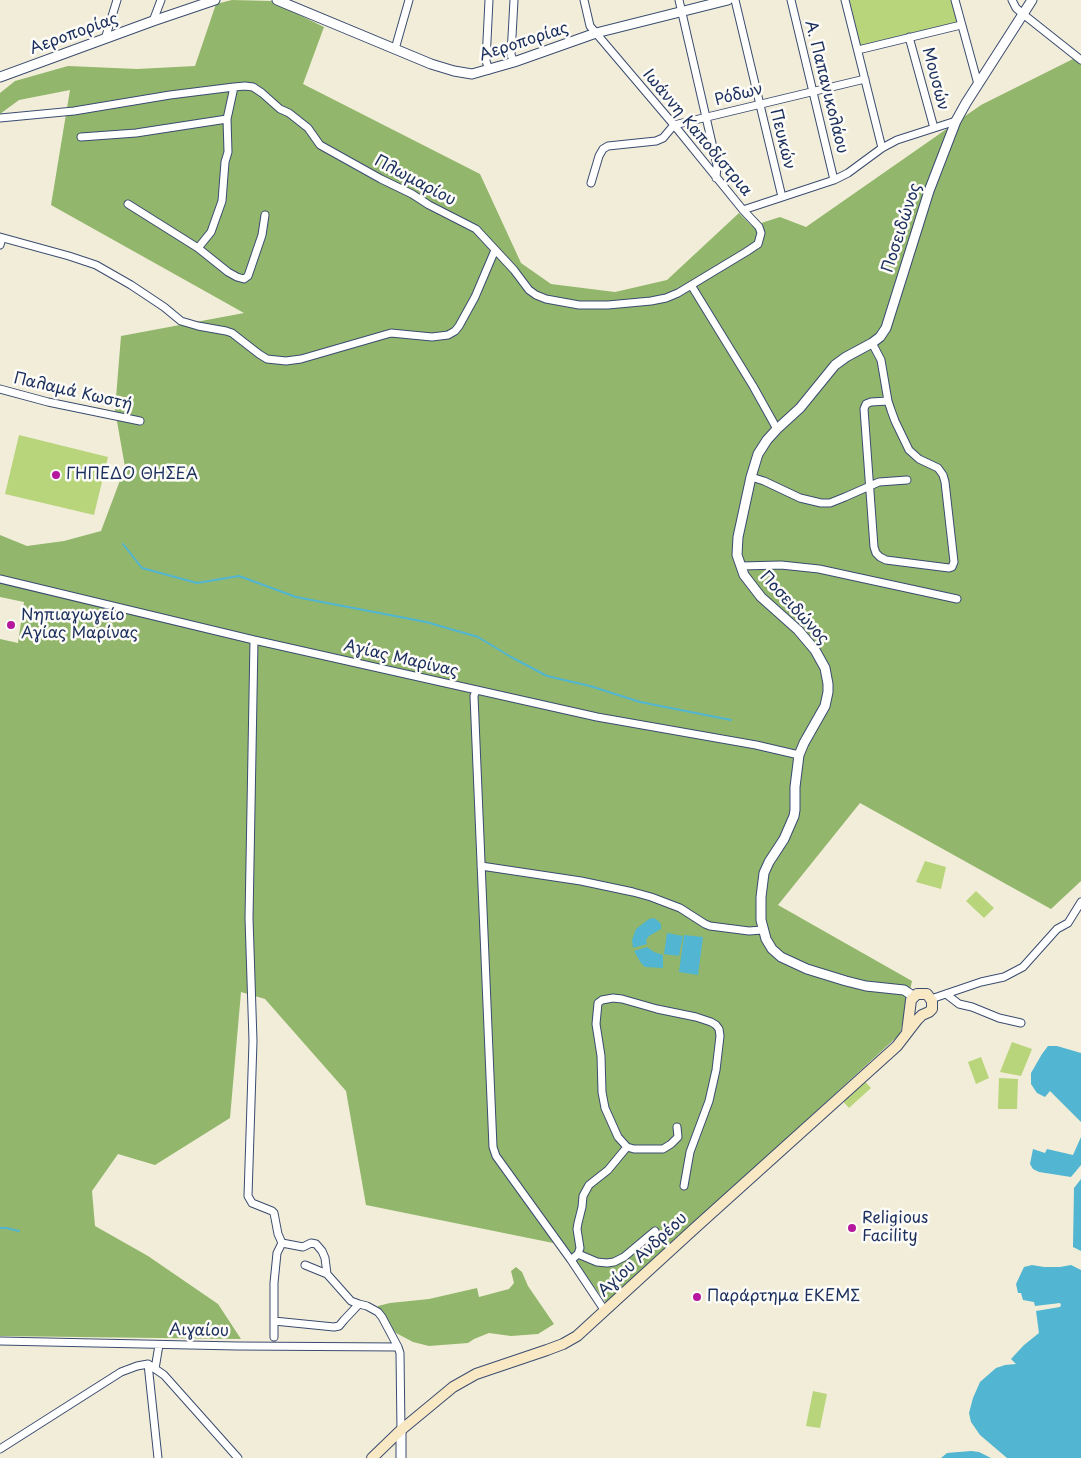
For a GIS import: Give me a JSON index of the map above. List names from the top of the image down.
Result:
{
  "streets": {
    "main road": ["Αγίου Ανδρέου"],
    "street": [
      "Αεροπορίας",
      "Μουσών",
      "Α. Παπανικολάου",
      "Ρόδων",
      "Ιωάννη Καποδίστρια",
      "Πευκών",
      "Πλωμαρίου",
      "Ποσειδώνος",
      "Παλαμά Κωστή",
      "Αγίας Μαρίνας",
      "Αιγαίου"
    ]
  },
  "crossings": [
    ["Αεροπορίας", "Ιωάννη Καποδίστρια"],
    ["Μουσών", "Ιωάννη Καποδίστρια"],
    ["Α. Παπανικολάου", "Ρόδων"],
    ["Α. Παπανικολάου", "Ιωάννη Καποδίστρια"],
    ["Ρόδων", "Ιωάννη Καποδίστρια"],
    ["Ρόδων", "Πευκών"],
    ["Ιωάννη Καποδίστρια", "Πευκών"],
    ["Ιωάννη Καποδίστρια", "Πλωμαρίου"],
    ["Ιωάννη Καποδίστρια", "Ποσειδώνος"],
    ["Ποσειδώνος", "Αγίας Μαρίνας"],
    ["Ποσειδώνος", "Αγίου Ανδρέου"]
  ],
  "places": [
    "ΓΗΠΕΔΟ ΘΗΣΕΑ",
    "Νηπιαγωγείο Αγίας Μαρίνας",
    "Religious Facility",
    "Παράρτημα ΕΚΕΜΣ"
  ]
}
